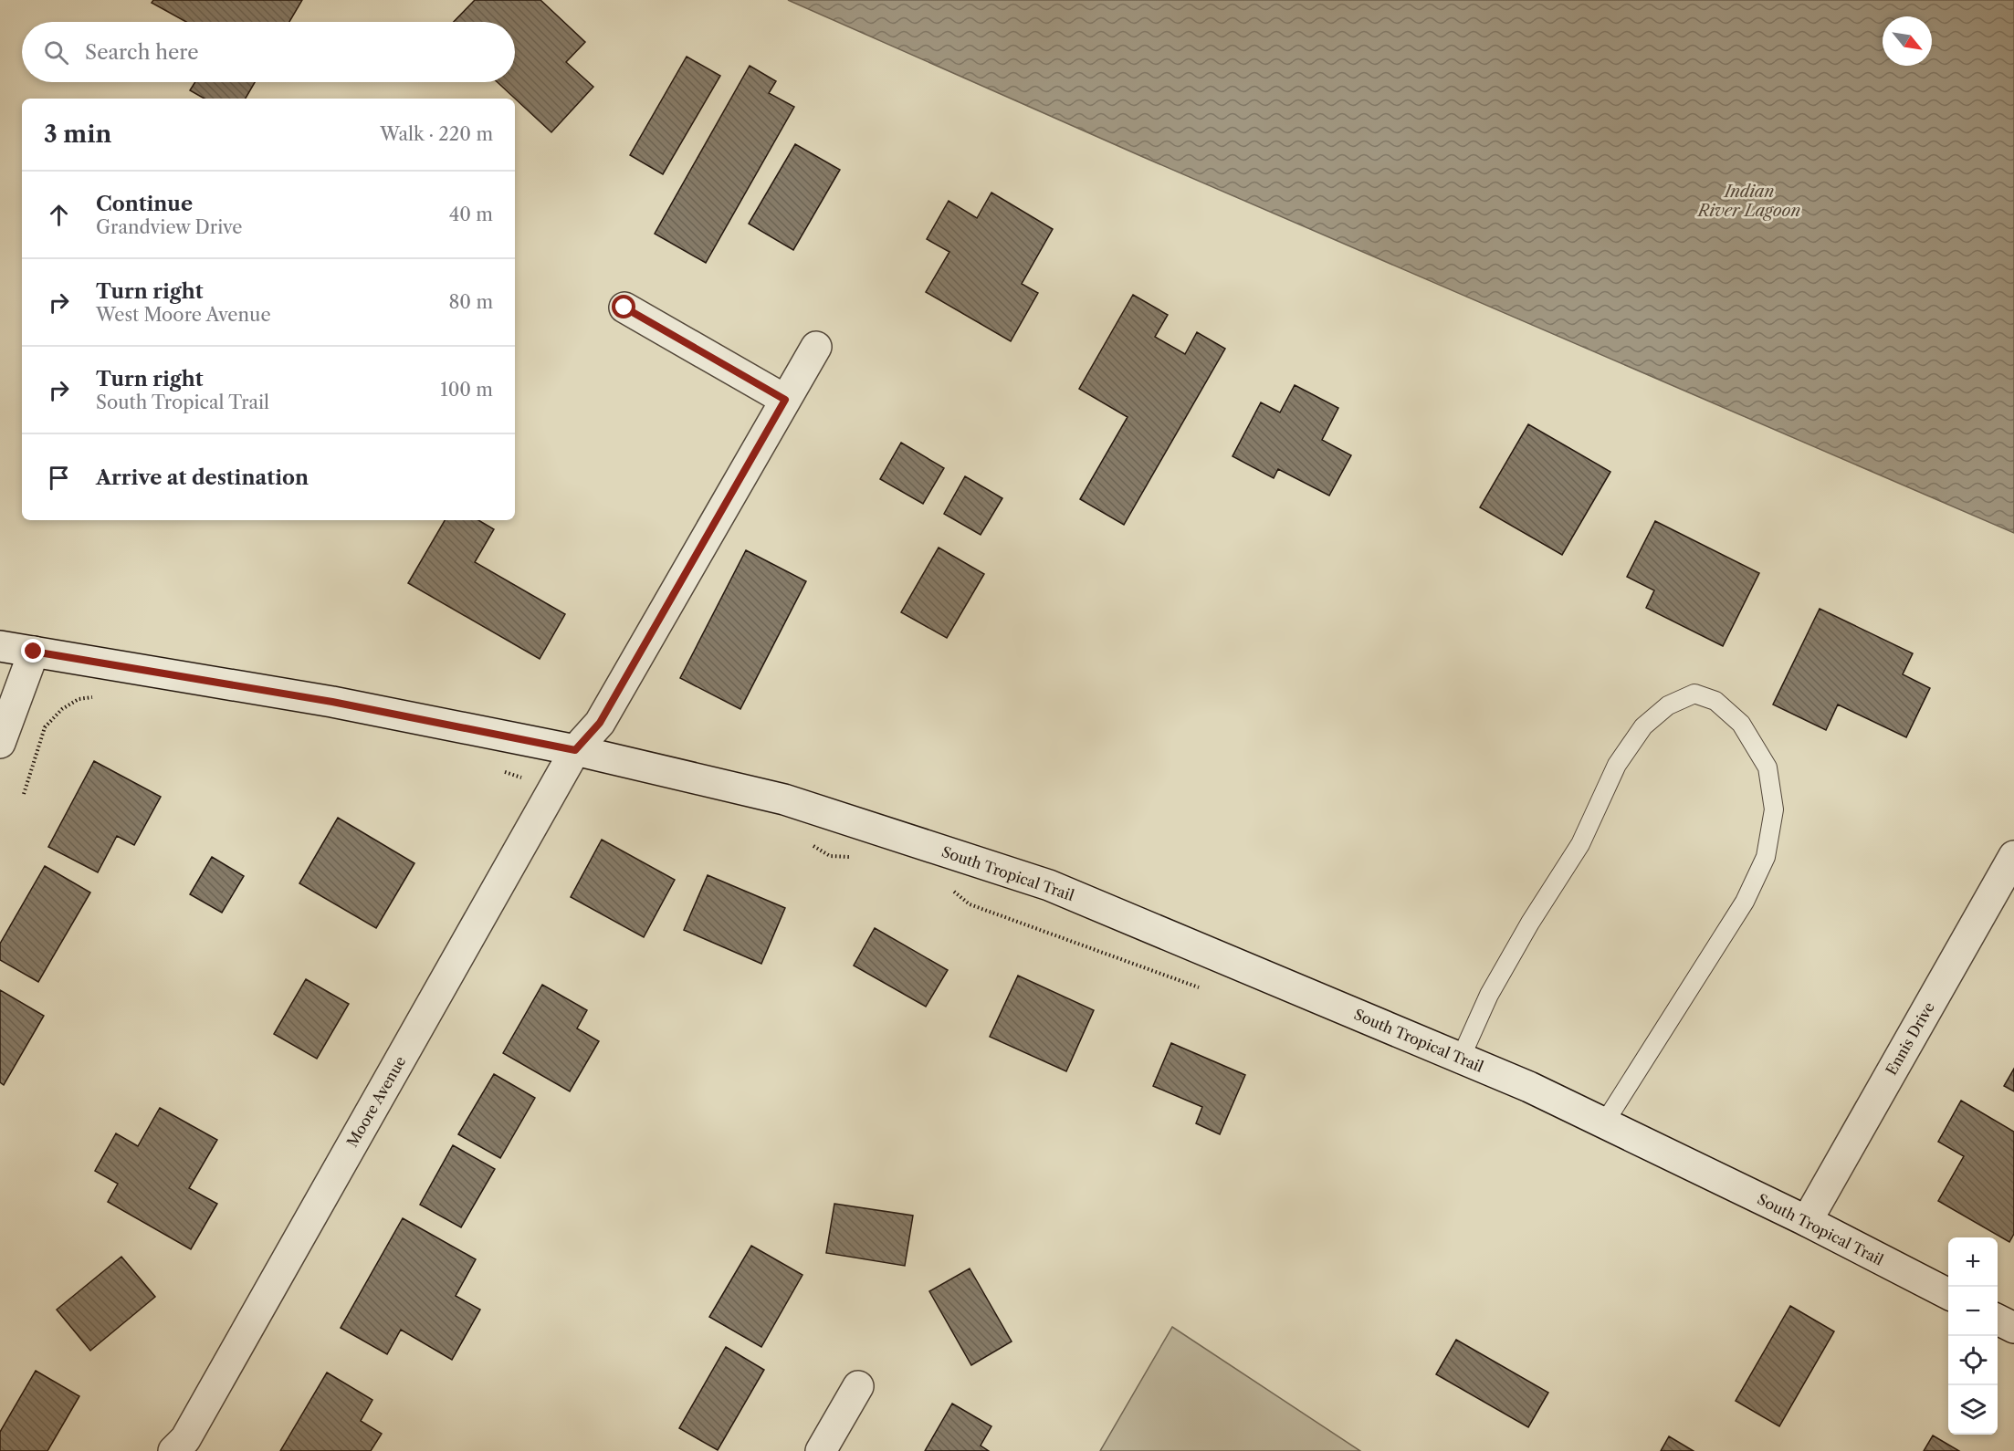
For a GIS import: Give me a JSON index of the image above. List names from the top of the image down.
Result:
{
  "streets": {
    "street": ["South Tropical Trail", "Ennis Drive", "Moore Avenue"]
  },
  "crossings": [
    ["South Tropical Trail", "Ennis Drive"],
    ["South Tropical Trail", "Moore Avenue"]
  ],
  "water": ["Indian River Lagoon"],
  "north": "bottom right",
  "page": {
    "search": "Search here",
    "heading": ["3 min", "Walk · 220 m"],
    "list": [
      ["Continue", "Grandview Drive", "40 m"],
      ["Turn right", "West Moore Avenue", "80 m"],
      ["Turn right", "South Tropical Trail", "100 m"],
      "Arrive at destination"
    ],
    "map_buttons": ["+", "−"]
  }
}
